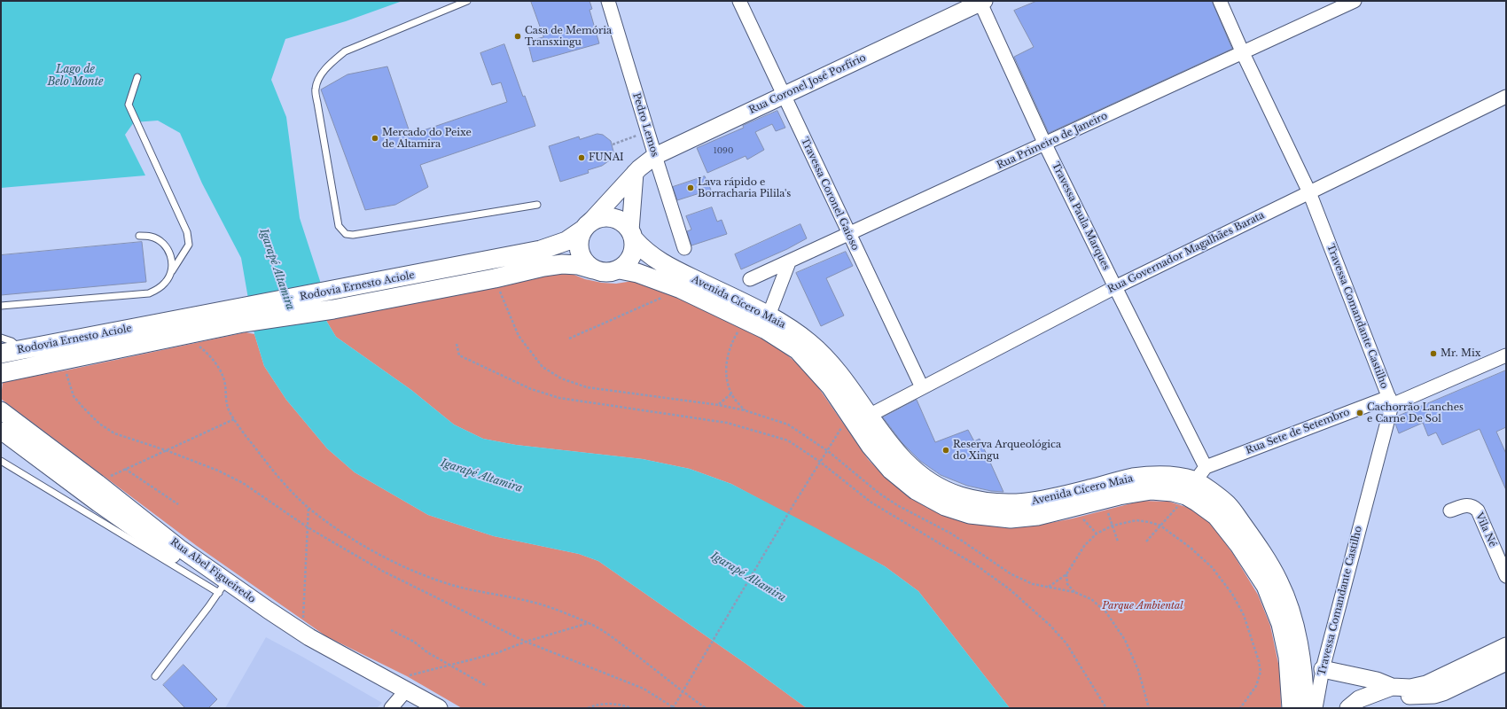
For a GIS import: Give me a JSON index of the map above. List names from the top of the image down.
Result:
{
  "streets": {
    "main road": ["Rodovia Ernesto Aciole", "Avenida Cícero Maia"],
    "street": [
      "Rua Coronel José Porfírio",
      "Pedro Lemos",
      "Rua Primeiro de Janeiro",
      "Travessa Coronel Gaioso",
      "Travessa Paula Marques",
      "Rua Governador Magalhães Barata",
      "Travessa Comandante Castilho",
      "Rua Sete de Setembro",
      "Vila Né",
      "Rua Abel Figueiredo"
    ]
  },
  "crossings": [
    ["Rua Coronel José Porfírio", "Pedro Lemos"],
    ["Rua Coronel José Porfírio", "Travessa Coronel Gaioso"],
    ["Rua Coronel José Porfírio", "Travessa Paula Marques"],
    ["Rua Coronel José Porfírio", "Rodovia Ernesto Aciole"],
    ["Rua Coronel José Porfírio", "Avenida Cícero Maia"],
    ["Rua Primeiro de Janeiro", "Travessa Coronel Gaioso"],
    ["Rua Primeiro de Janeiro", "Travessa Paula Marques"],
    ["Rua Primeiro de Janeiro", "Travessa Comandante Castilho"],
    ["Travessa Coronel Gaioso", "Rua Governador Magalhães Barata"],
    ["Travessa Paula Marques", "Rua Governador Magalhães Barata"],
    ["Travessa Paula Marques", "Avenida Cícero Maia"],
    ["Travessa Paula Marques", "Rua Sete de Setembro"],
    ["Rua Governador Magalhães Barata", "Avenida Cícero Maia"],
    ["Rua Governador Magalhães Barata", "Travessa Comandante Castilho"],
    ["Rodovia Ernesto Aciole", "Avenida Cícero Maia"],
    ["Avenida Cícero Maia", "Rua Sete de Setembro"],
    ["Travessa Comandante Castilho", "Rua Sete de Setembro"]
  ],
  "water": ["Lago de Belo Monte", "Igarapé Altamira"],
  "parks": ["Parque Ambiental"],
  "places": [
    "Casa de Memória Transxingu",
    "Mercado do Peixe de Altamira",
    "FUNAI",
    "Lava rápido e Borracharia Pilila's",
    "Mr. Mix",
    "Cachorrão Lanches e Carne De Sol",
    "Reserva Arqueológica do Xingu"
  ],
  "house_numbers": ["1090"]
}
